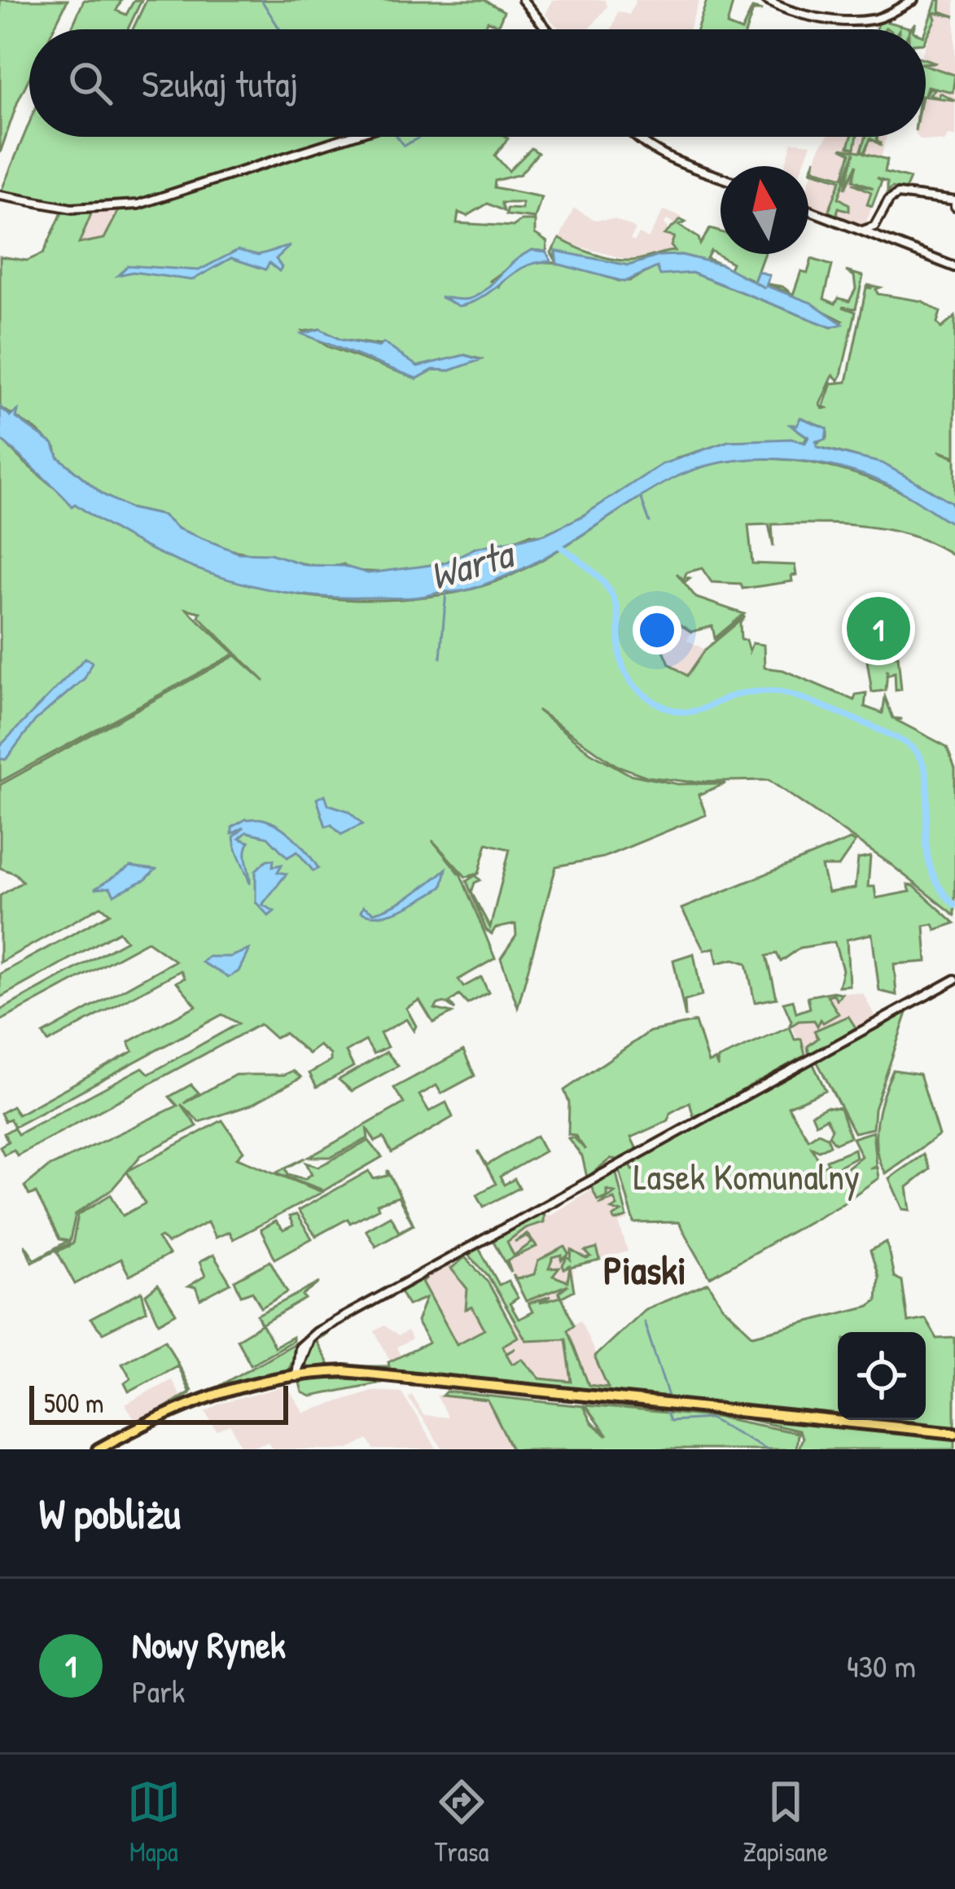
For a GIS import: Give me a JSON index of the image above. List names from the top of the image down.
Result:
{
  "districts": ["Piaski"],
  "water": ["Warta"],
  "parks": ["Lasek Komunalny"],
  "scale_bar": "500 m",
  "north": "top",
  "page": {
    "search": "Szukaj tutaj",
    "pins": "1",
    "scale": "500 m",
    "heading": "W pobliżu",
    "list": [
      {
        "mark": "1",
        "name": "Nowy Rynek",
        "note": "Park",
        "value": "430 m"
      }
    ],
    "nav": ["Mapa", "Trasa", "Zapisane"]
  }
}
